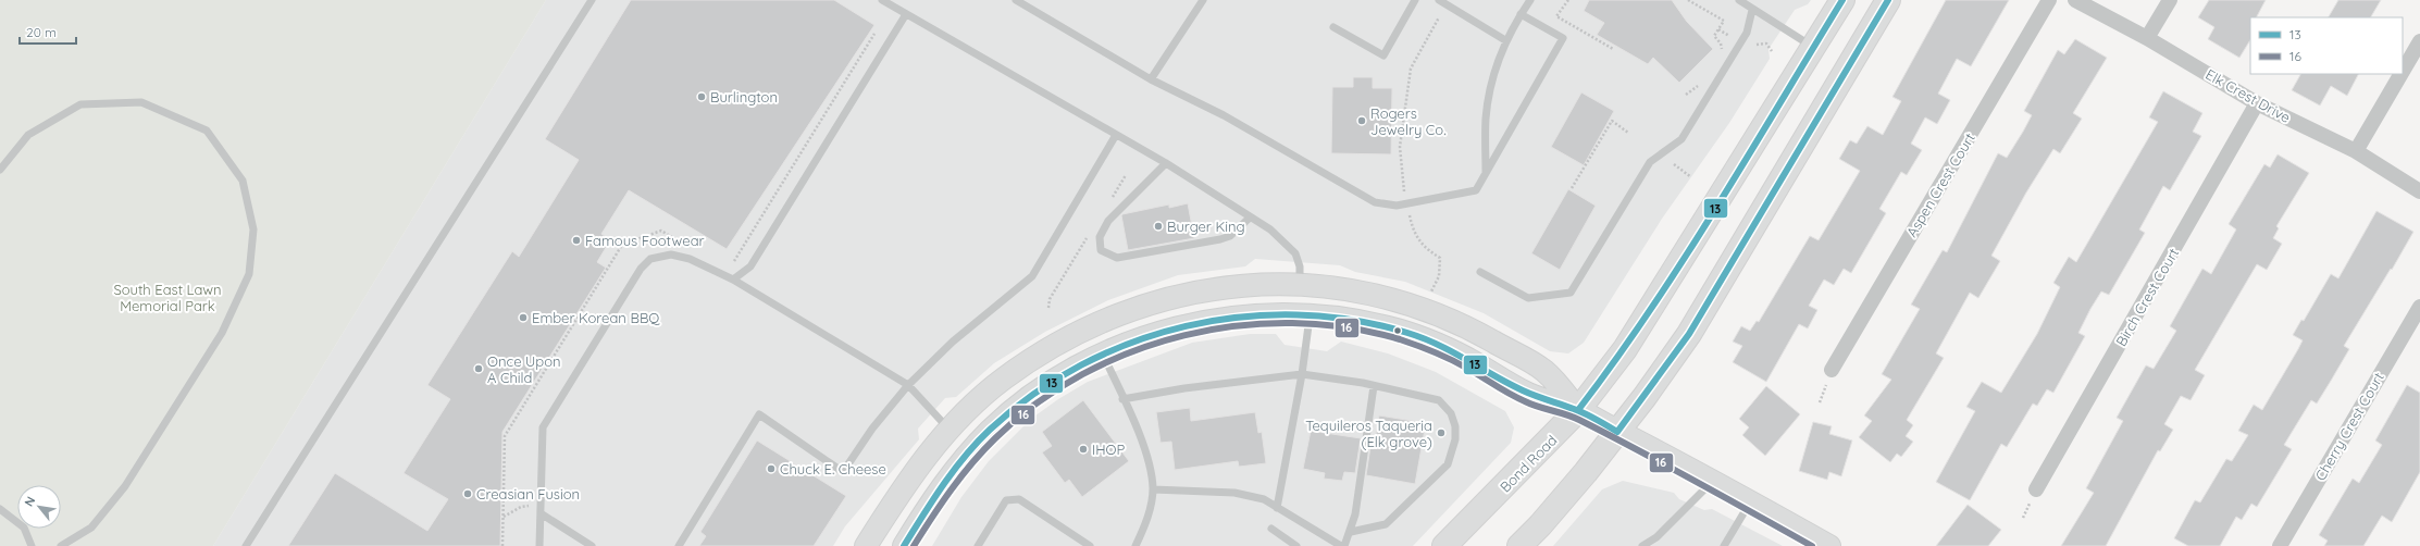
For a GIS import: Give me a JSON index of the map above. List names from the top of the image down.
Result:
{
  "streets": {
    "main road": ["Bond Road"],
    "street": [
      "Elk Crest Drive",
      "Aspen Crest Court",
      "Birch Crest Court",
      "Cherry Crest Court"
    ]
  },
  "crossings": [
    ["Elk Crest Drive", "Birch Crest Court"]
  ],
  "parks": ["South East Lawn Memorial Park"],
  "places": [
    "Burlington",
    "Rogers Jewelry Co.",
    "Burger King",
    "Famous Footwear",
    "Ember Korean BBQ",
    "Once Upon A Child",
    "Tequileros Taqueria (Elk grove)",
    "IHOP",
    "Chuck E. Cheese",
    "Creasian Fusion"
  ],
  "lines": ["transit line 13", "transit line 16"],
  "legend": ["13", "16"],
  "scale_bar": "20 m",
  "north": "top left"
}
